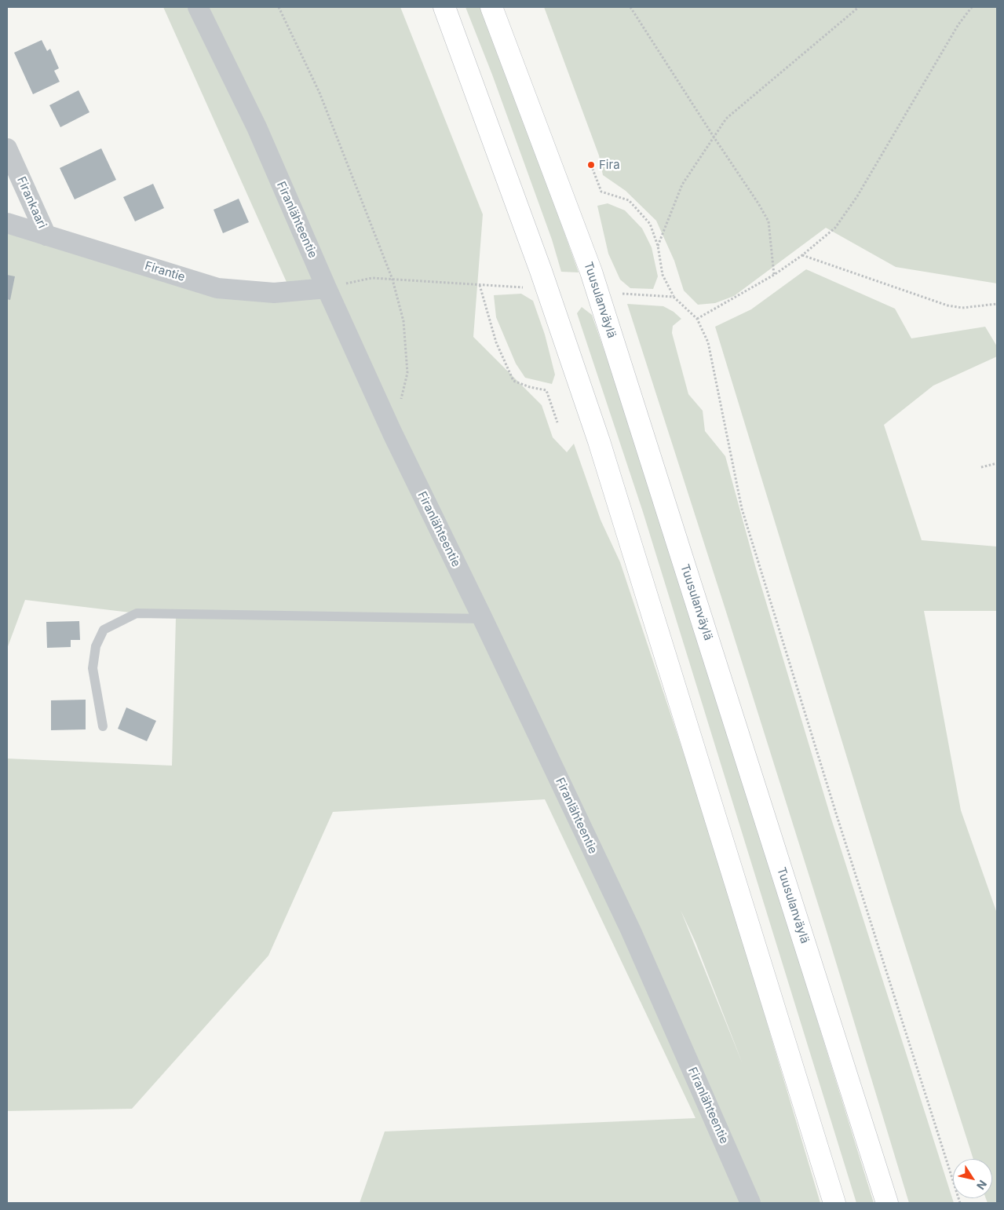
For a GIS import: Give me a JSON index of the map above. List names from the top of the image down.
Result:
{
  "streets": {
    "main road": ["Tuusulanväylä"],
    "street": ["Firankaari", "Firanlähteentie", "Firantie"]
  },
  "crossings": [
    ["Firankaari", "Firantie"],
    ["Firanlähteentie", "Firantie"]
  ],
  "places": ["Fira"],
  "north": "bottom right"
}
